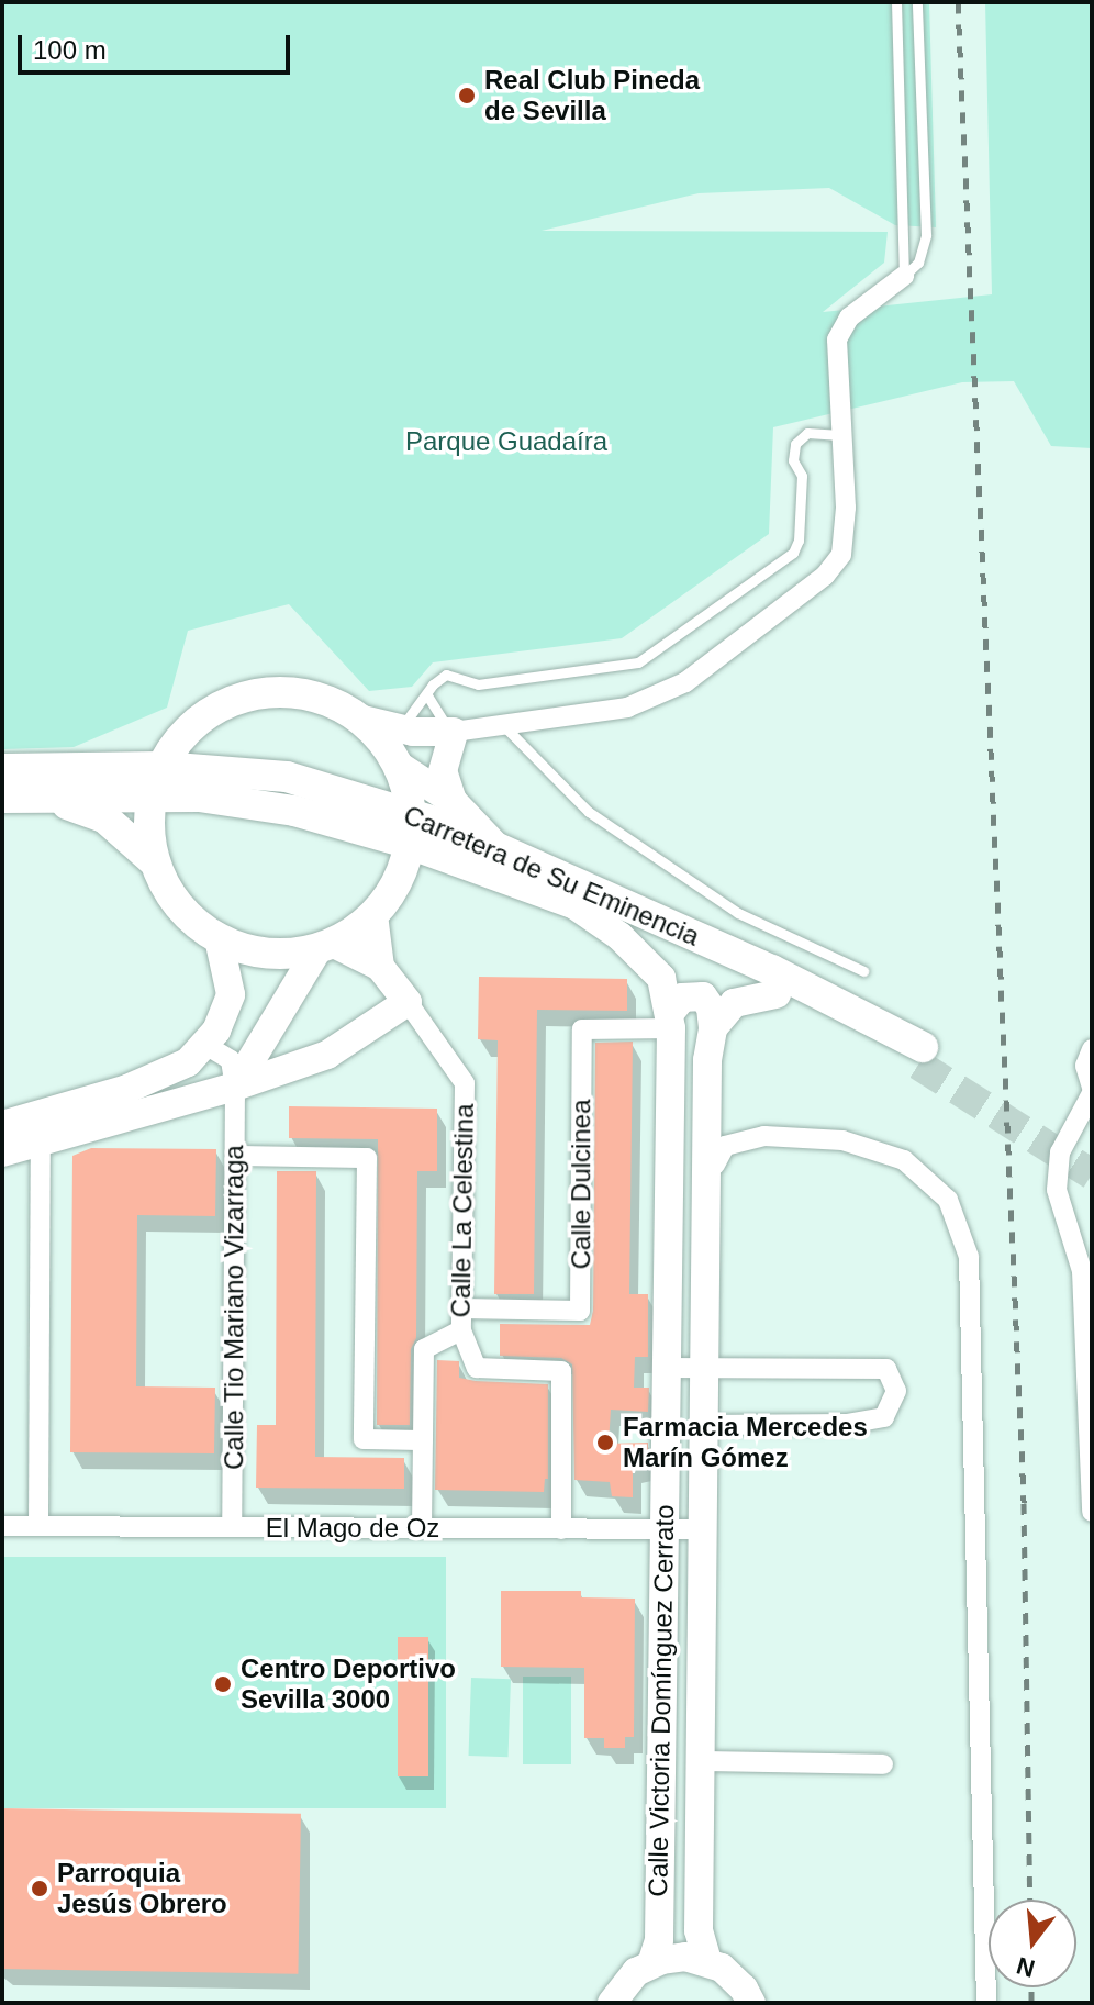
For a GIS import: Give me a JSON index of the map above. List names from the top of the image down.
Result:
{
  "streets": {
    "main road": ["Carretera de Su Eminencia"],
    "street": [
      "Calle Dulcinea",
      "Calle La Celestina",
      "Calle Tio Mariano Vizarraga",
      "El Mago de Oz",
      "Calle Victoria Domínguez Cerrato"
    ]
  },
  "crossings": [
    ["Carretera de Su Eminencia", "Calle Victoria Domínguez Cerrato"],
    ["Calle Dulcinea", "Calle La Celestina"],
    ["Calle Dulcinea", "Calle Victoria Domínguez Cerrato"],
    ["Calle Tio Mariano Vizarraga", "El Mago de Oz"],
    ["El Mago de Oz", "Calle Victoria Domínguez Cerrato"]
  ],
  "parks": ["Parque Guadaíra"],
  "places": [
    "Real Club Pineda de Sevilla",
    "Farmacia Mercedes Marín Gómez",
    "Centro Deportivo Sevilla 3000",
    "Parroquia Jesús Obrero"
  ],
  "scale_bar": "100 m",
  "north": "bottom"
}
